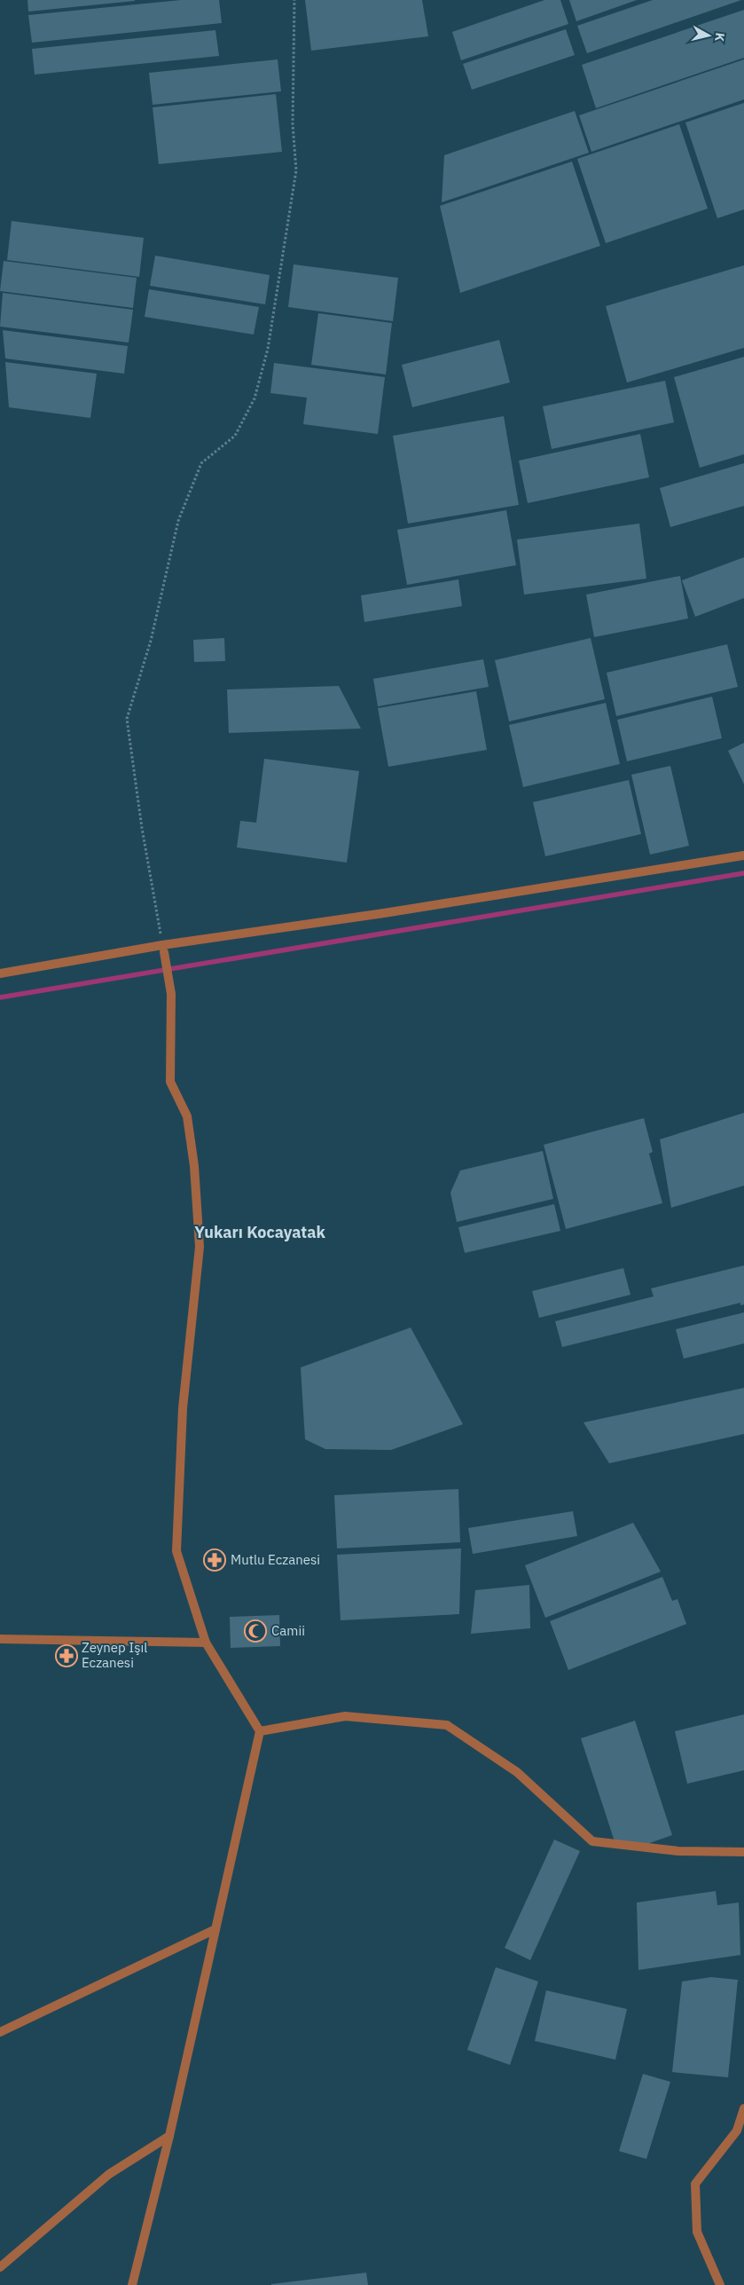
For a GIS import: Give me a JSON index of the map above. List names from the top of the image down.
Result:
{
  "districts": ["Yukarı Kocayatak"],
  "places": {
    "pharmacy": ["Mutlu Eczanesi", "Zeynep Işıl Eczanesi"],
    "mosque": ["Camii"]
  },
  "north": "right"
}
